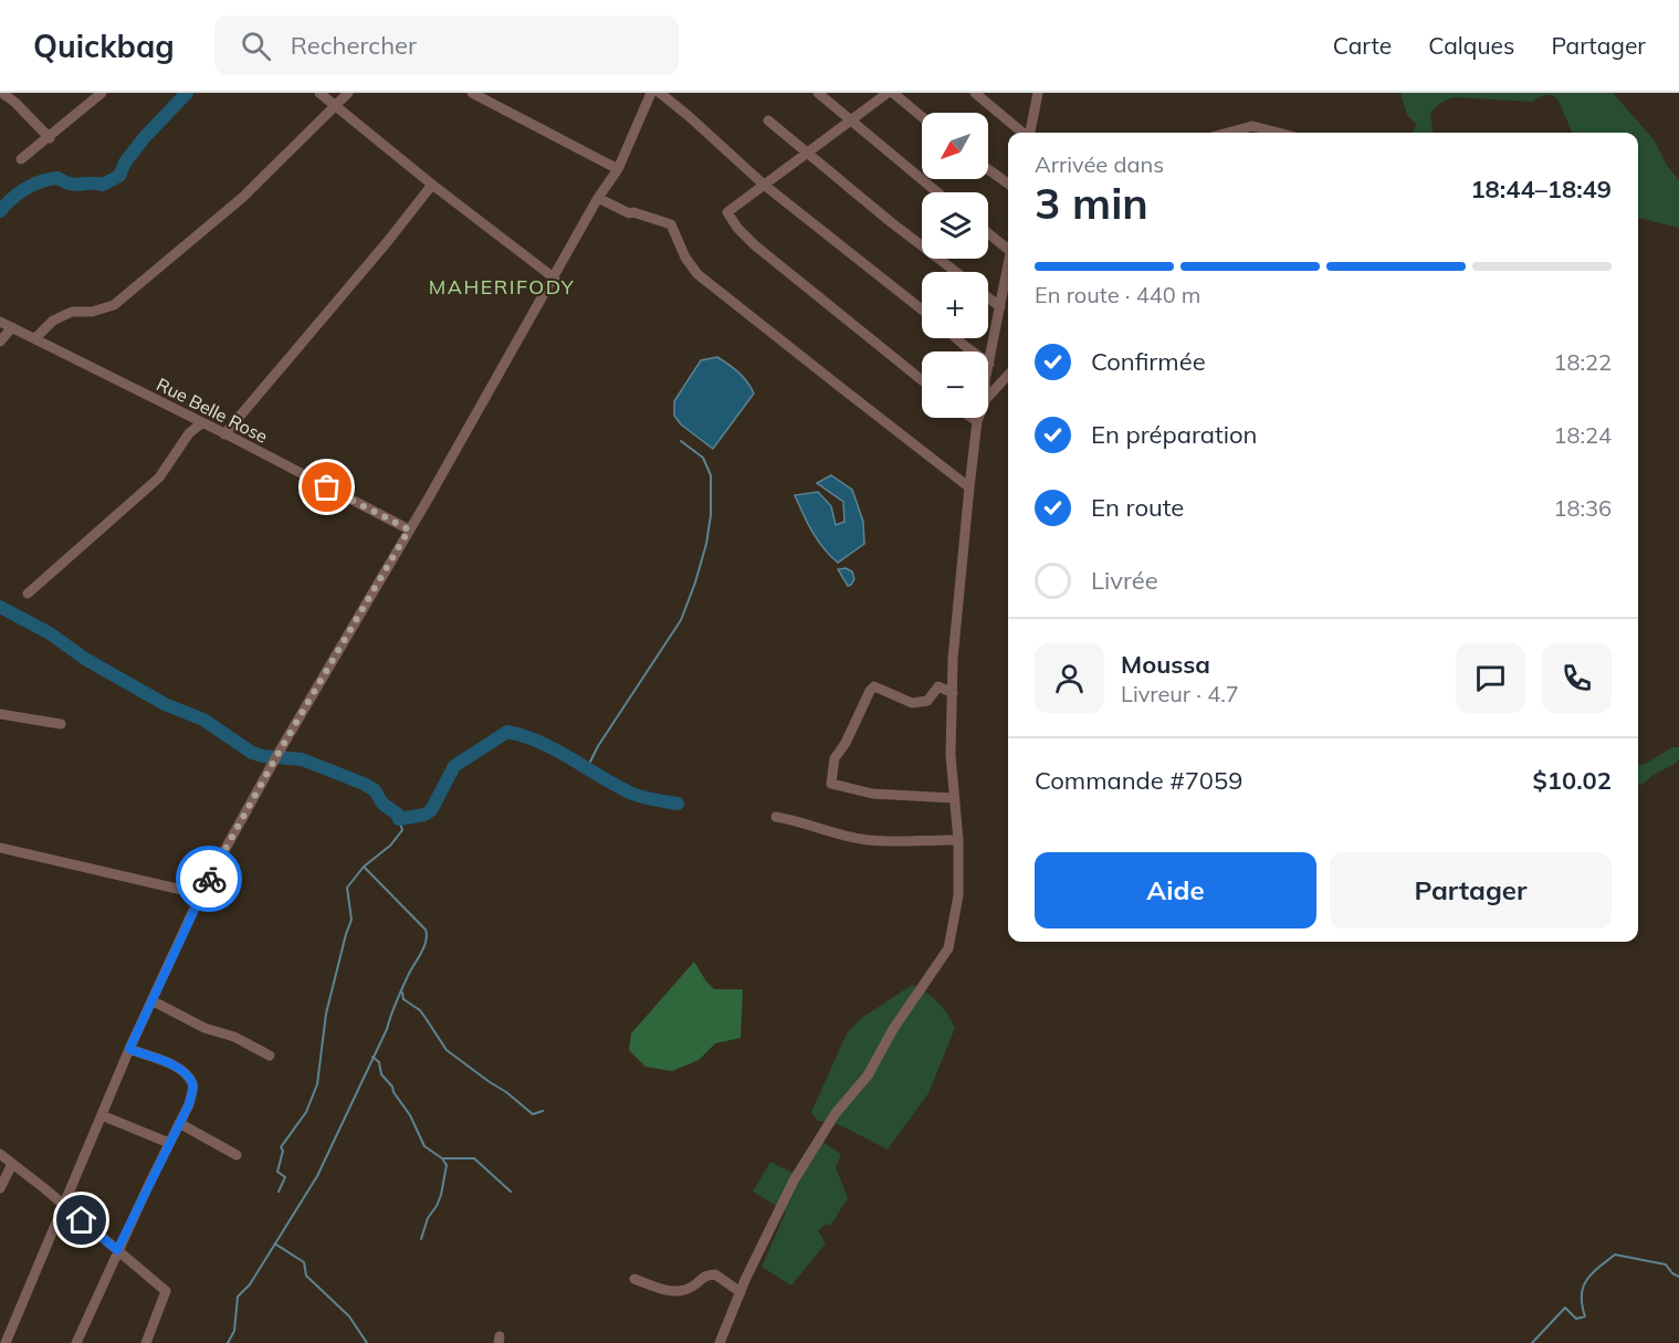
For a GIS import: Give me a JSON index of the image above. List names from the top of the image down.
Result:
{
  "streets": {
    "street": ["Rue Belle Rose"]
  },
  "districts": ["MAHERIFODY"],
  "north": "bottom left",
  "page": {
    "header": "Quickbag",
    "search": "Rechercher",
    "nav": ["Carte", "Calques", "Partager"],
    "map_buttons": ["+", "−"],
    "heading": ["3 min", "Arrivée dans", "18:44–18:49"],
    "panel": [
      "Moussa",
      "Livreur · 4.7",
      "Commande #7059",
      "$10.02"
    ],
    "bar": "En route · 440 m",
    "list": [
      ["Confirmée", "18:22"],
      ["En préparation", "18:24"],
      ["En route", "18:36"],
      "Livrée"
    ],
    "buttons": ["Aide", "Partager"]
  }
}
